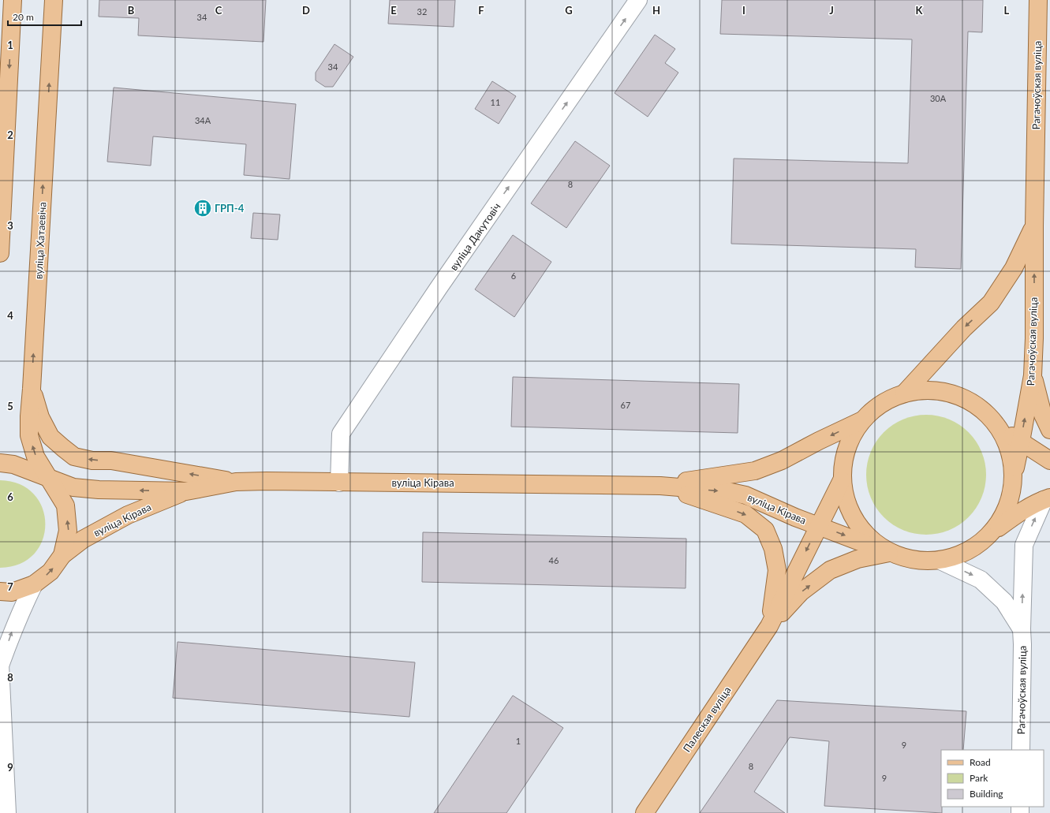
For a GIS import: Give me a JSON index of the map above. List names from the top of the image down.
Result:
{
  "streets": {
    "main road": [
      "Рагачоўская вуліца",
      "вуліца Хатаевіча",
      "вуліца Кірава",
      "Палеская вуліца"
    ],
    "street": ["вуліца Дакутовіч"]
  },
  "crossings": [
    ["Рагачоўская вуліца", "вуліца Кірава"],
    ["вуліца Дакутовіч", "вуліца Кірава"],
    ["вуліца Хатаевіча", "вуліца Кірава"],
    ["вуліца Кірава", "Палеская вуліца"]
  ],
  "one_way": ["вуліца Дакутовіч"],
  "places": {
    "building": ["ГРП-4"]
  },
  "house_numbers": [
    "32",
    "34",
    "34",
    "30А",
    "11",
    "34А",
    "8",
    "6",
    "67",
    "46",
    "1",
    "9",
    "8",
    "9"
  ],
  "legend": ["Road", "Park", "Building"],
  "scale_bar": "20 m",
  "grid": {
    "columns": [
      "B",
      "C",
      "D",
      "E",
      "F",
      "G",
      "H",
      "I",
      "J",
      "K",
      "L"
    ],
    "rows": [
      "1",
      "2",
      "3",
      "4",
      "5",
      "6",
      "7",
      "8",
      "9"
    ]
  }
}
